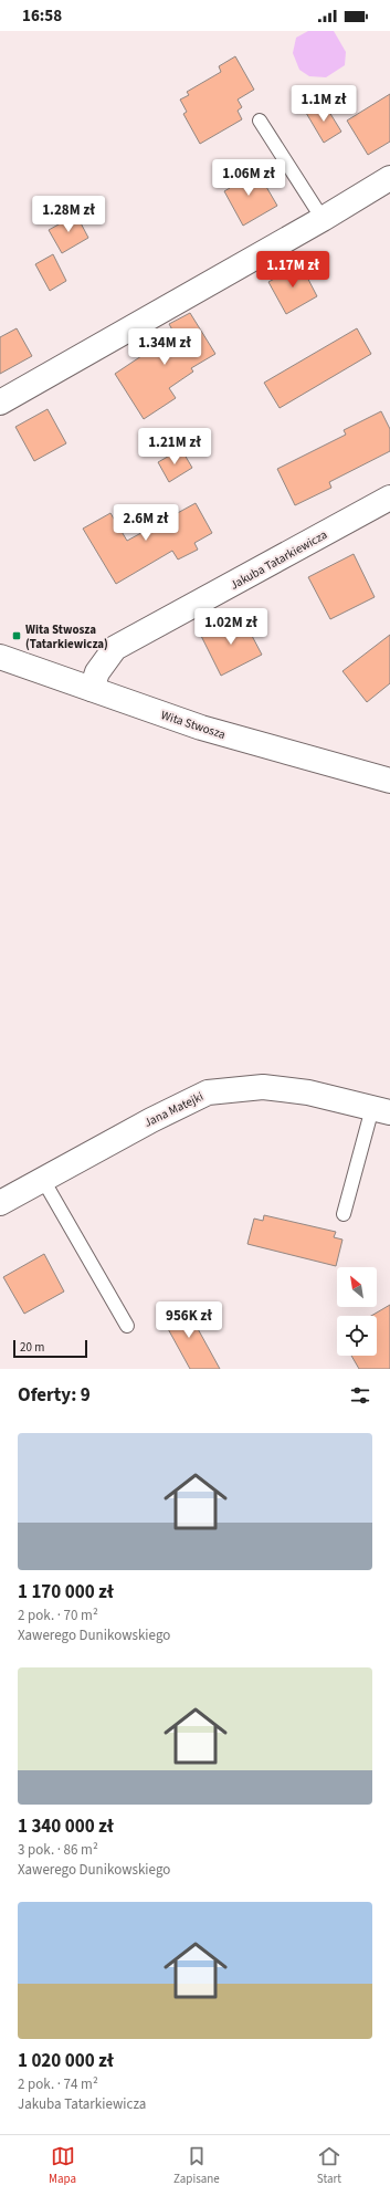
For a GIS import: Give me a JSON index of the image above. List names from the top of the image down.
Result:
{
  "streets": {
    "street": ["Jakuba Tatarkiewicza", "Wita Stwosza", "Jana Matejki"]
  },
  "crossings": [
    ["Jakuba Tatarkiewicza", "Wita Stwosza"]
  ],
  "places": {
    "transit": ["Wita Stwosza (Tatarkiewicza)"]
  },
  "scale_bar": "20 m",
  "north": "top left",
  "page": {
    "status": "16:58",
    "price": [
      "1.1M zł",
      "1.06M zł",
      "1.28M zł",
      "1.17M zł",
      "1.34M zł",
      "1.21M zł",
      "2.6M zł",
      "1.02M zł",
      "956K zł"
    ],
    "scale": "20 m",
    "heading": "Oferty: 9",
    "list": [
      {
        "name": "1 170 000 zł",
        "note": "2 pok. · 70 m² · Xawerego Dunikowskiego"
      },
      {
        "name": "1 340 000 zł",
        "note": "3 pok. · 86 m² · Xawerego Dunikowskiego"
      },
      {
        "name": "1 020 000 zł",
        "note": "2 pok. · 74 m² · Jakuba Tatarkiewicza"
      }
    ],
    "tabs": ["Mapa", "Zapisane", "Start"]
  }
}
